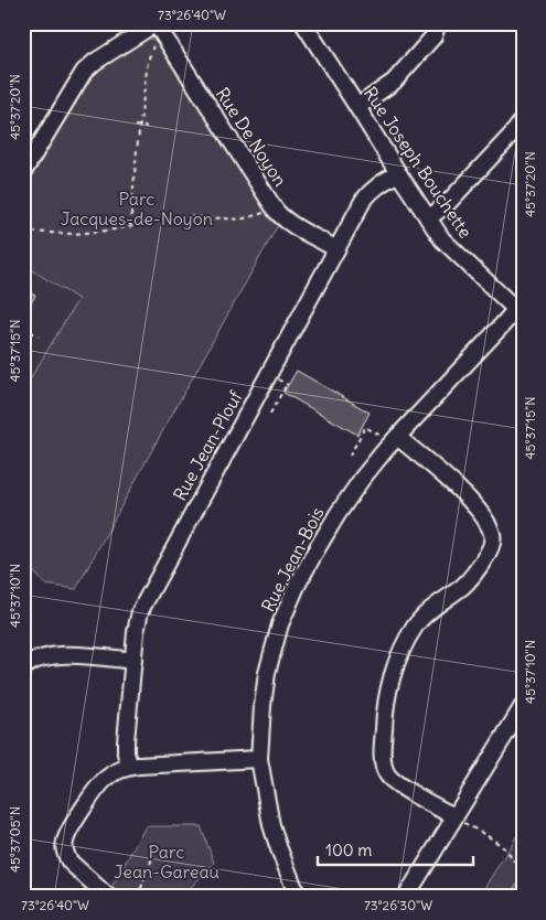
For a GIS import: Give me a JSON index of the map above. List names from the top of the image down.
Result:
{
  "streets": {
    "street": [
      "Rue De Noyon",
      "Rue Joseph Bouchette",
      "Rue Jean-Plouf",
      "Rue Jean-Bois"
    ]
  },
  "crossings": [
    ["Rue De Noyon", "Rue Jean-Plouf"],
    ["Rue Joseph Bouchette", "Rue Jean-Plouf"],
    ["Rue Joseph Bouchette", "Rue Jean-Bois"]
  ],
  "parks": ["Parc Jacques-de-Noyon", "Parc Jean-Gareau"],
  "scale_bar": "100 m",
  "coordinates": [
    "73°26'40\"W",
    "45°37'20\"N",
    "45°37'15\"N",
    "45°37'10\"N",
    "45°37'05\"N",
    "73°26'30\"W"
  ]
}
